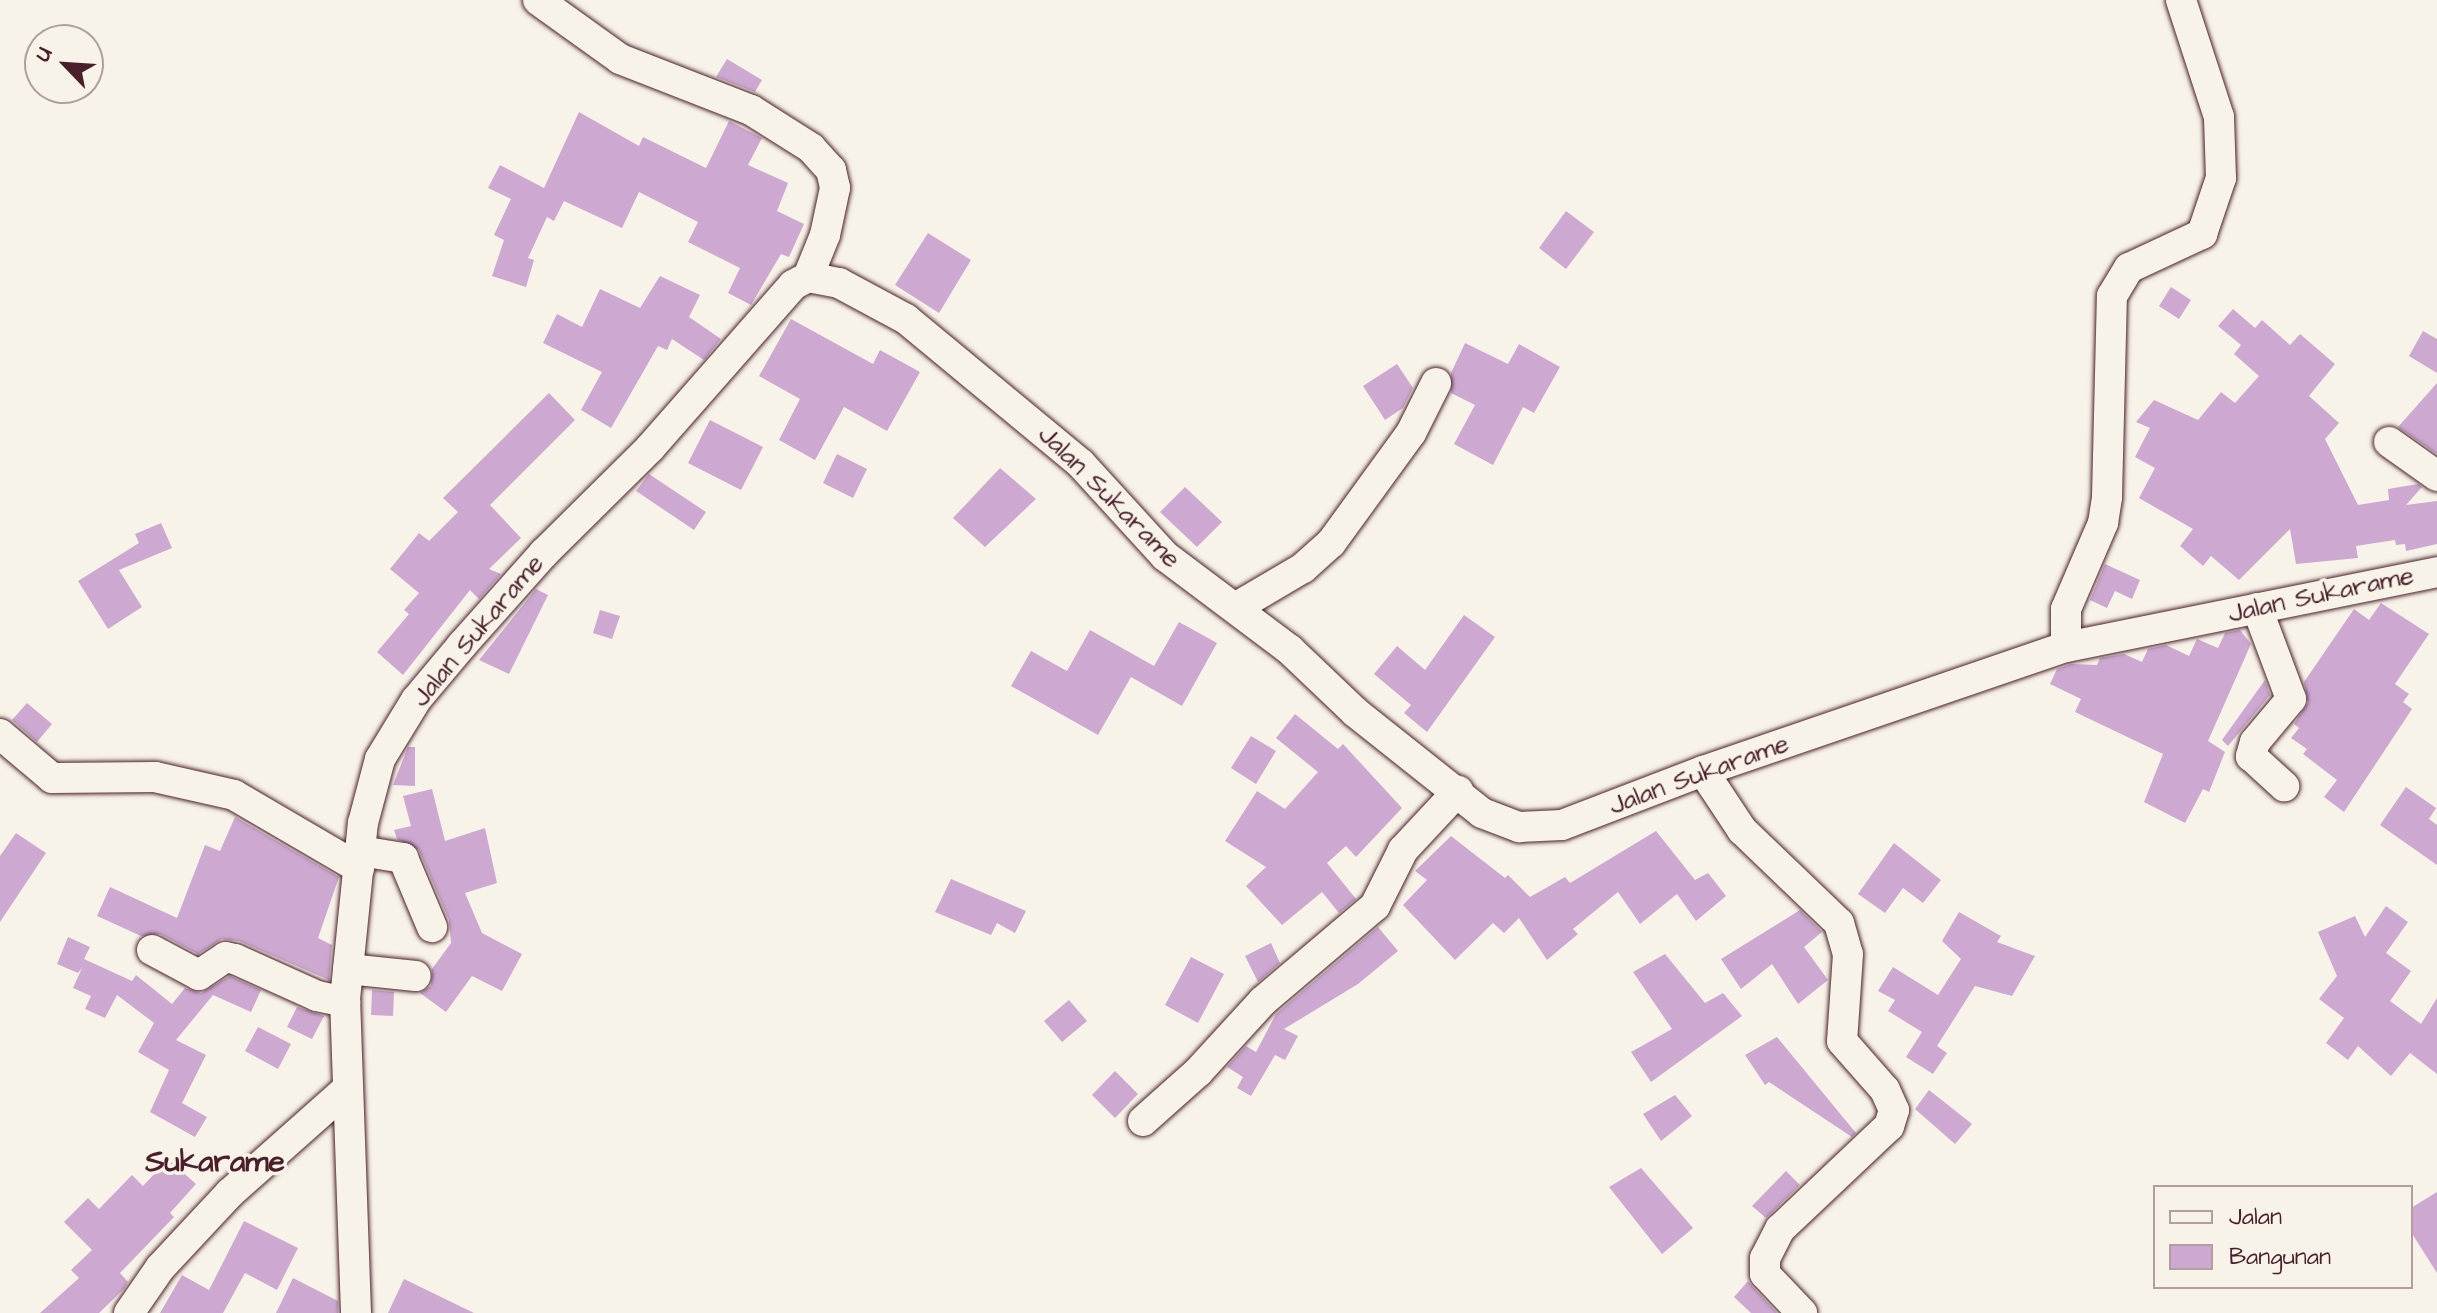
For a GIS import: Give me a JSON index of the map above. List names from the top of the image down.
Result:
{
  "streets": {
    "street": ["Jalan Sukarame"]
  },
  "districts": ["Sukarame"],
  "legend": ["Jalan", "Bangunan"],
  "north": "top left"
}
